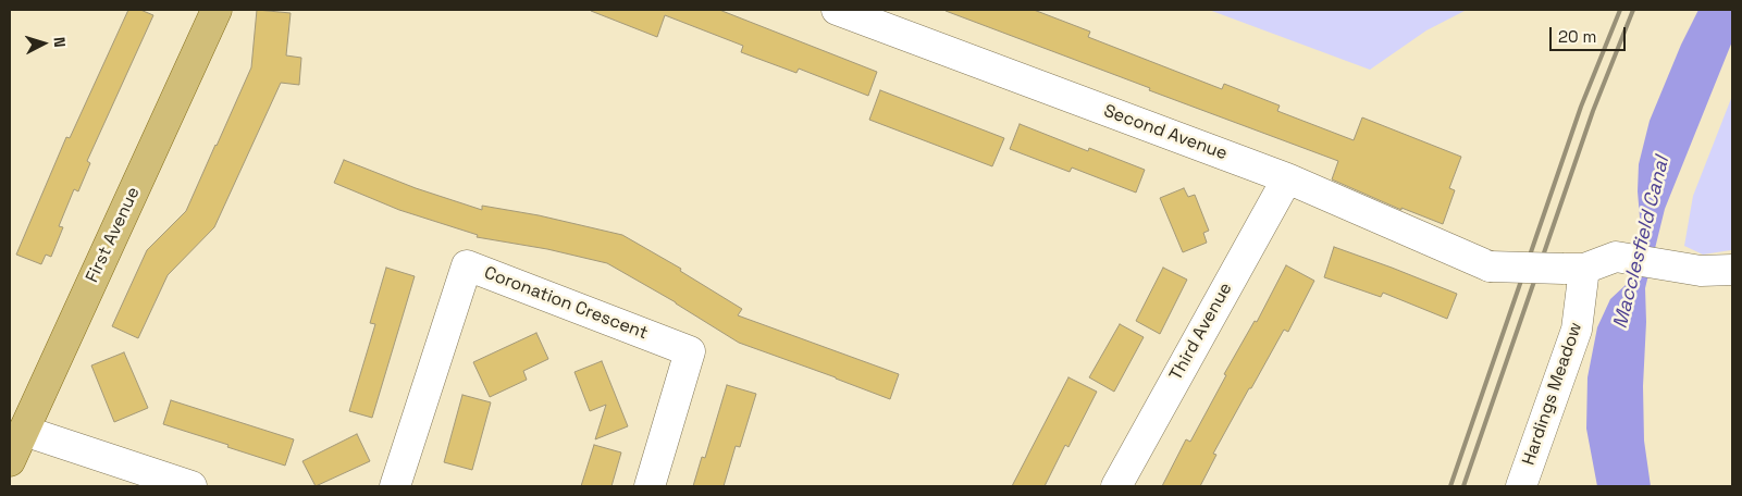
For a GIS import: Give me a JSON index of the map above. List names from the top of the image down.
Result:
{
  "streets": {
    "main road": ["First Avenue"],
    "street": [
      "Second Avenue",
      "Coronation Crescent",
      "Third Avenue",
      "Hardings Meadow"
    ]
  },
  "crossings": [
    ["Second Avenue", "Third Avenue"],
    ["Second Avenue", "Hardings Meadow"]
  ],
  "water": ["Macclesfield Canal"],
  "scale_bar": "20 m",
  "north": "right"
}
